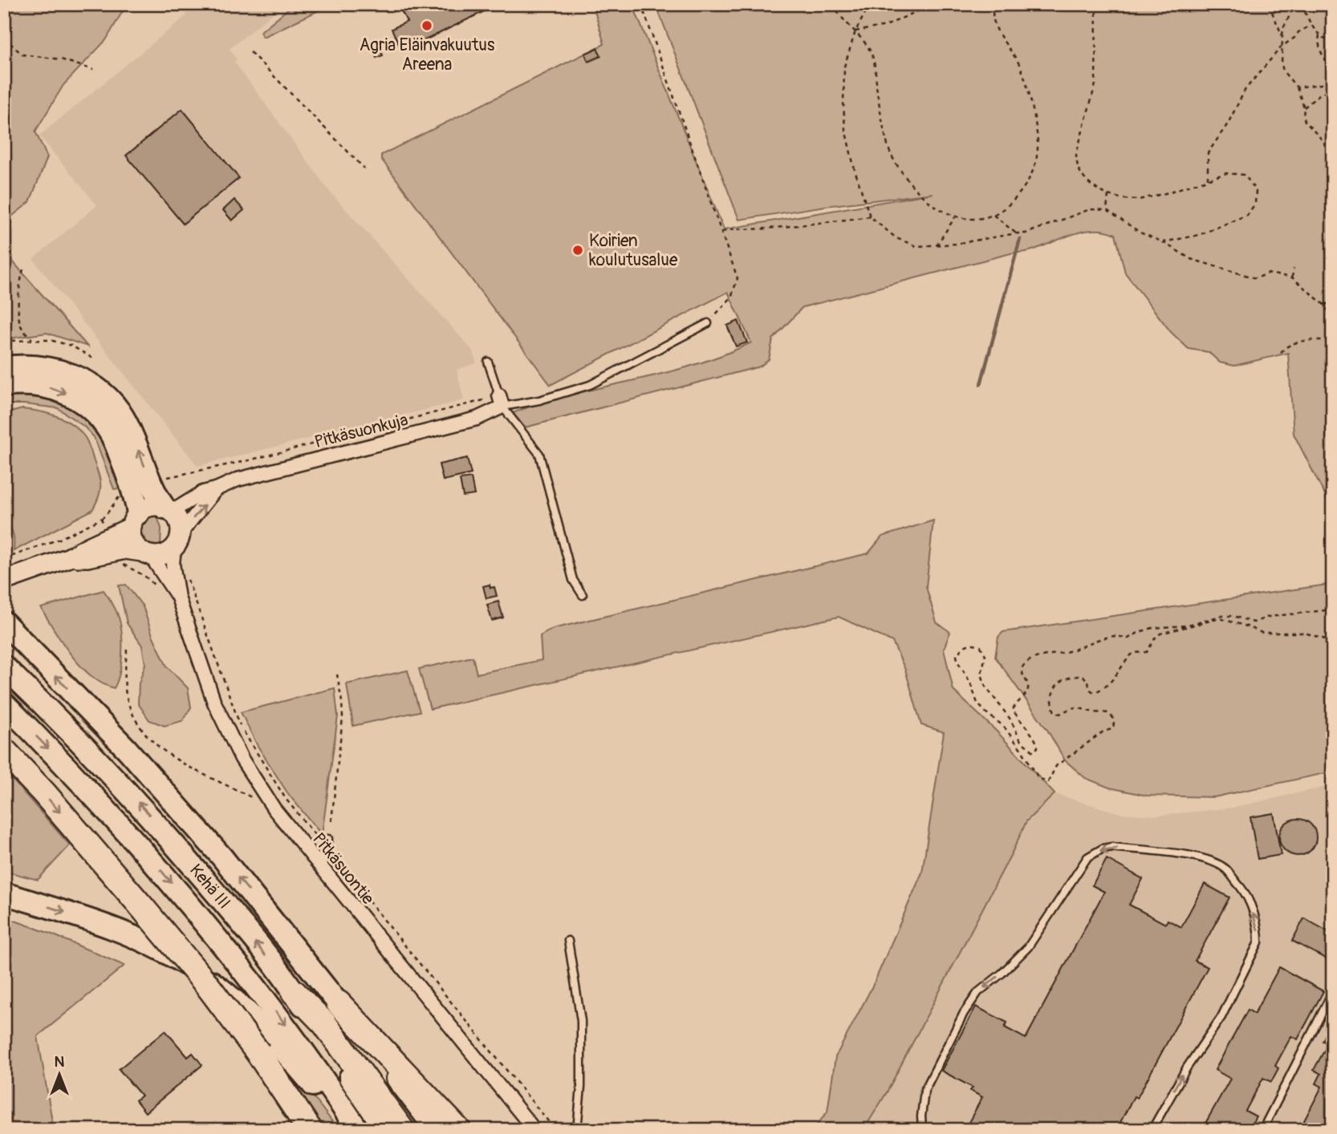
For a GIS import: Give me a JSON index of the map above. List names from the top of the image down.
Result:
{
  "streets": {
    "highway": ["Kehä III"],
    "street": ["Pitkäsuonkuja", "Pitkäsuontie"]
  },
  "crossings": [
    ["Pitkäsuonkuja", "Pitkäsuontie"]
  ],
  "places": ["Agria Eläinvakuutus Areena", "Koirien koulutusalue"],
  "north": "top"
}
